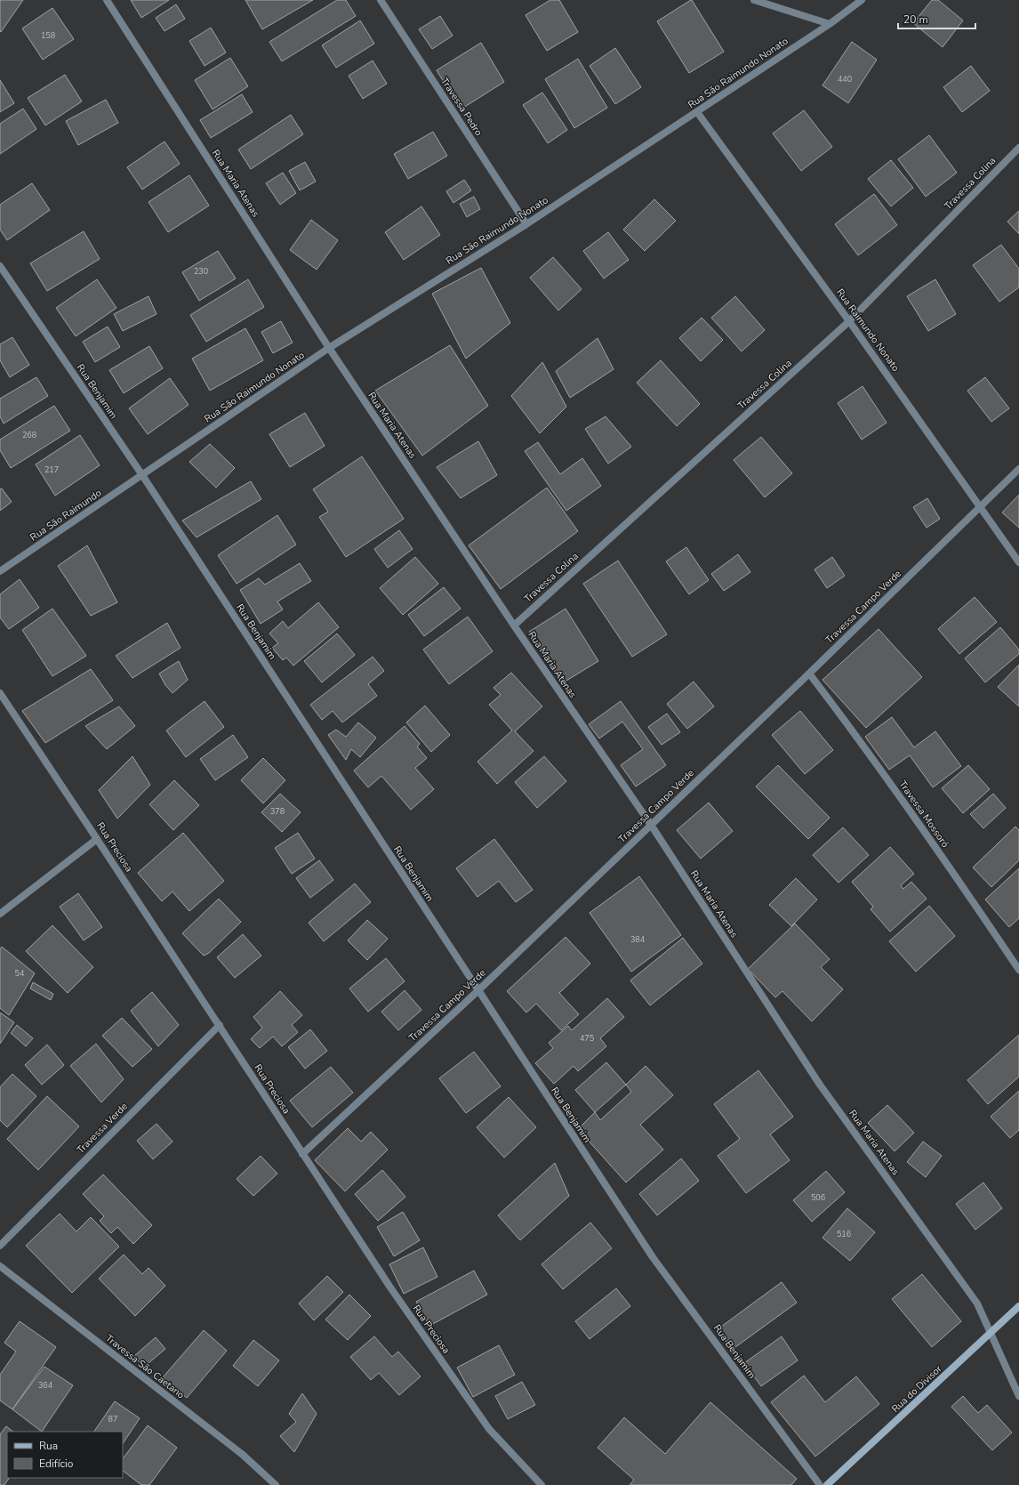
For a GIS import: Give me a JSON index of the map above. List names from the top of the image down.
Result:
{
  "streets": {
    "street": [
      "Rua São Raimundo Nonato",
      "Travessa Pedro",
      "Rua Maria Atenas",
      "Travessa Colina",
      "Rua Raimundo Nonato",
      "Rua Benjamim",
      "Rua São Raimundo",
      "Travessa Campo Verde",
      "Travessa Mossoró",
      "Rua Preciosa",
      "Travessa Verde",
      "Travessa São Caetano",
      "Rua do Divisor"
    ]
  },
  "crossings": [
    ["Rua São Raimundo Nonato", "Travessa Pedro"],
    ["Rua São Raimundo Nonato", "Rua Maria Atenas"],
    ["Rua São Raimundo Nonato", "Rua Raimundo Nonato"],
    ["Rua São Raimundo Nonato", "Rua Benjamim"],
    ["Rua São Raimundo Nonato", "Rua São Raimundo"],
    ["Rua Maria Atenas", "Travessa Colina"],
    ["Rua Maria Atenas", "Travessa Campo Verde"],
    ["Rua Maria Atenas", "Rua do Divisor"],
    ["Travessa Colina", "Rua Raimundo Nonato"],
    ["Rua Raimundo Nonato", "Travessa Campo Verde"],
    ["Rua Benjamim", "Rua São Raimundo"],
    ["Rua Benjamim", "Travessa Campo Verde"],
    ["Travessa Campo Verde", "Travessa Mossoró"],
    ["Travessa Campo Verde", "Rua Preciosa"],
    ["Rua Preciosa", "Travessa Verde"]
  ],
  "house_numbers": [
    "158",
    "440",
    "230",
    "268",
    "217",
    "378",
    "384",
    "54",
    "475",
    "506",
    "516",
    "364",
    "87"
  ],
  "legend": ["Rua", "Edifício"],
  "scale_bar": "20 m"
}
